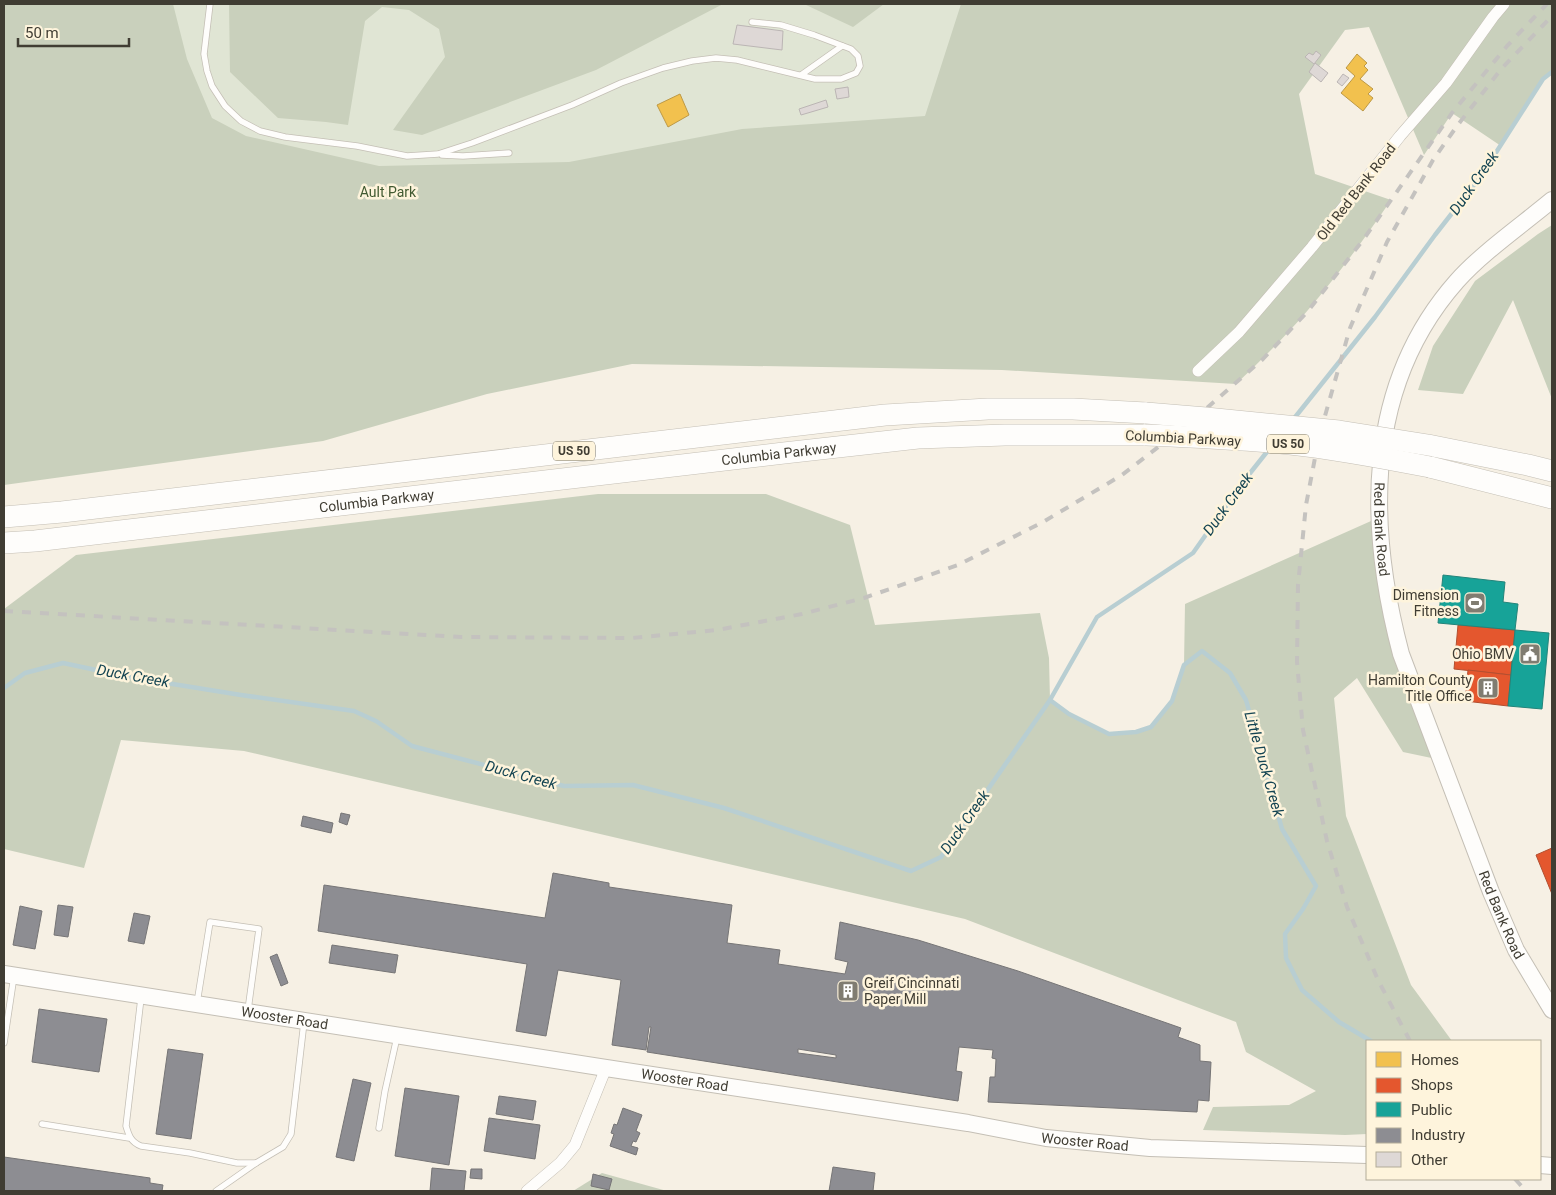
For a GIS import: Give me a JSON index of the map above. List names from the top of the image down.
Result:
{
  "streets": {
    "highway": ["Columbia Parkway", "US 50"],
    "street": ["Old Red Bank Road", "Red Bank Road", "Wooster Road"]
  },
  "water": ["Duck Creek", "Little Duck Creek"],
  "parks": ["Ault Park"],
  "places": {
    "sports": ["Dimension Fitness"],
    "public building": ["Ohio BMV"],
    "building": ["Hamilton County Title Office", "Greif Cincinnati Paper Mill"]
  },
  "legend": [
    "Homes",
    "Shops",
    "Public",
    "Industry",
    "Other"
  ],
  "scale_bar": "50 m"
}
